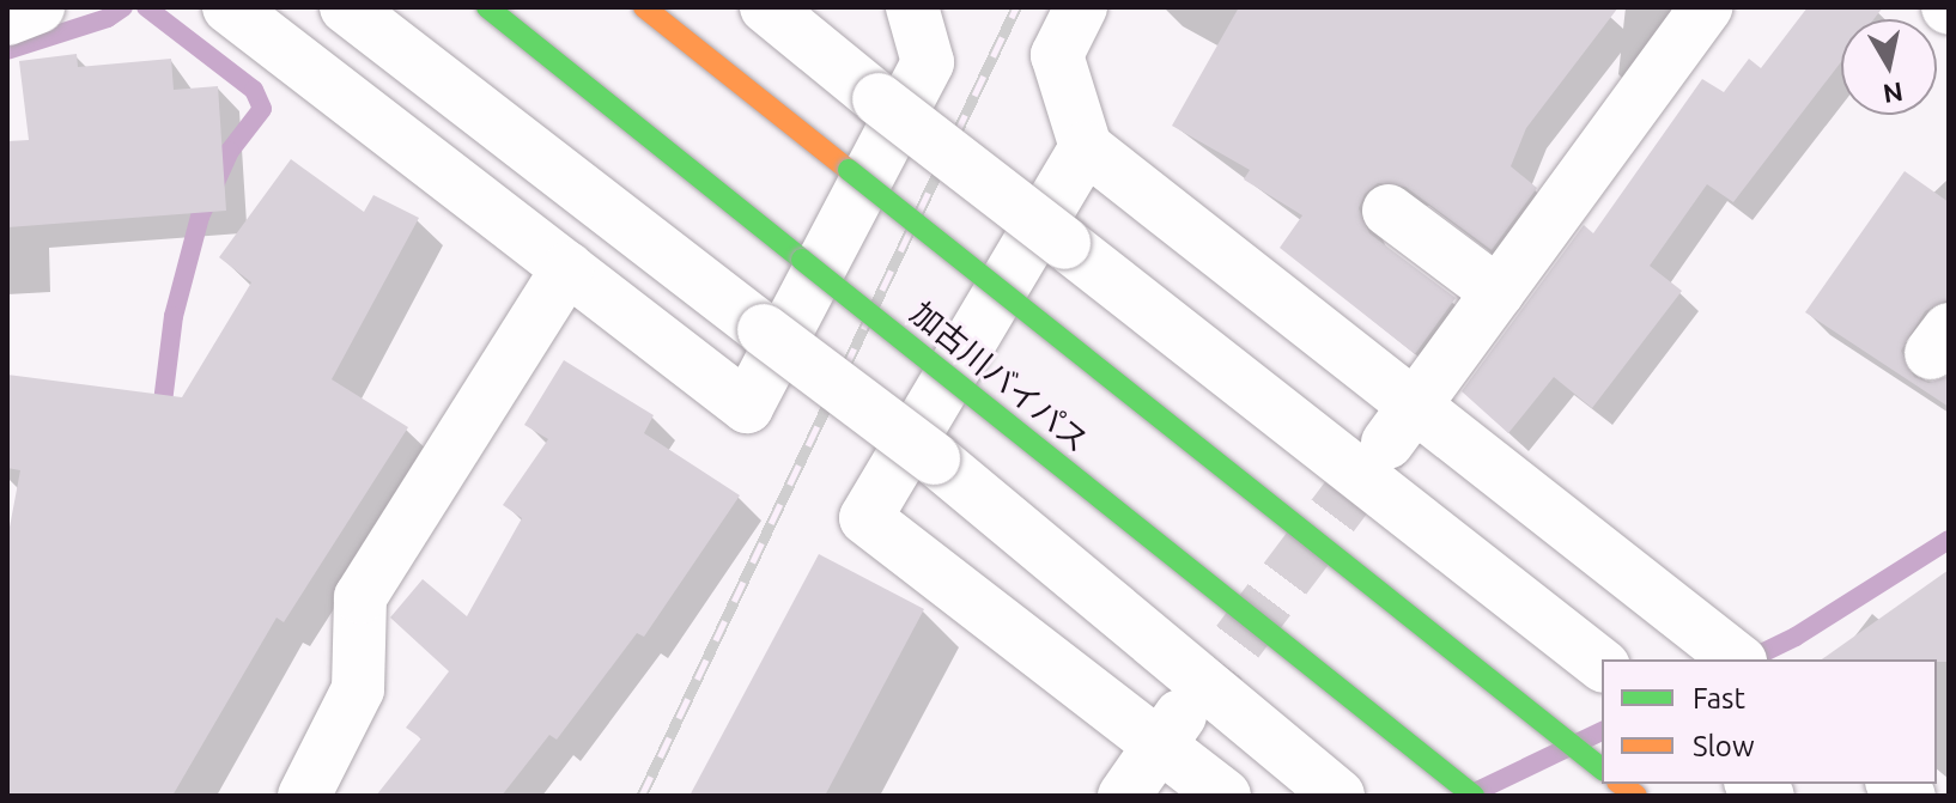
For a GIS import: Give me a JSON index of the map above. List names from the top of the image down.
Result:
{
  "streets": {
    "highway": ["加古川バイパス"]
  },
  "legend": ["Fast", "Slow"],
  "north": "bottom"
}
